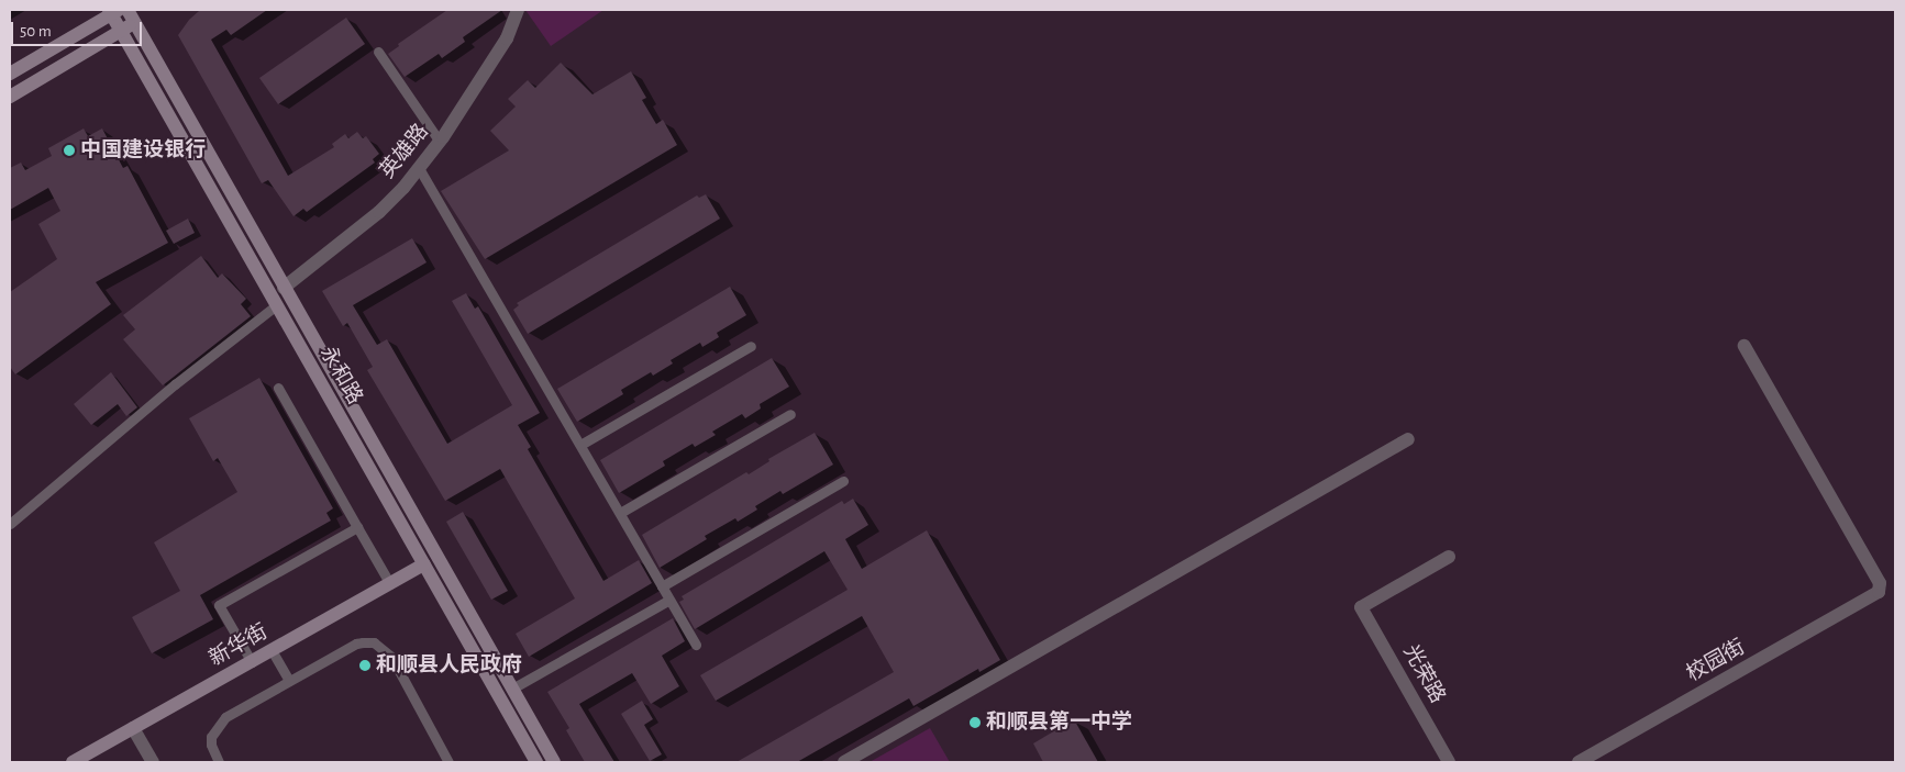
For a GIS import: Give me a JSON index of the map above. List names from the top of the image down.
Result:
{
  "streets": {
    "main road": ["永和路", "新华街"],
    "street": ["英雄路", "校园街", "光荣路"]
  },
  "crossings": [
    ["英雄路", "永和路"],
    ["永和路", "新华街"]
  ],
  "places": ["中国建设银行", "和顺县人民政府", "和顺县第一中学"],
  "scale_bar": "50 m"
}
